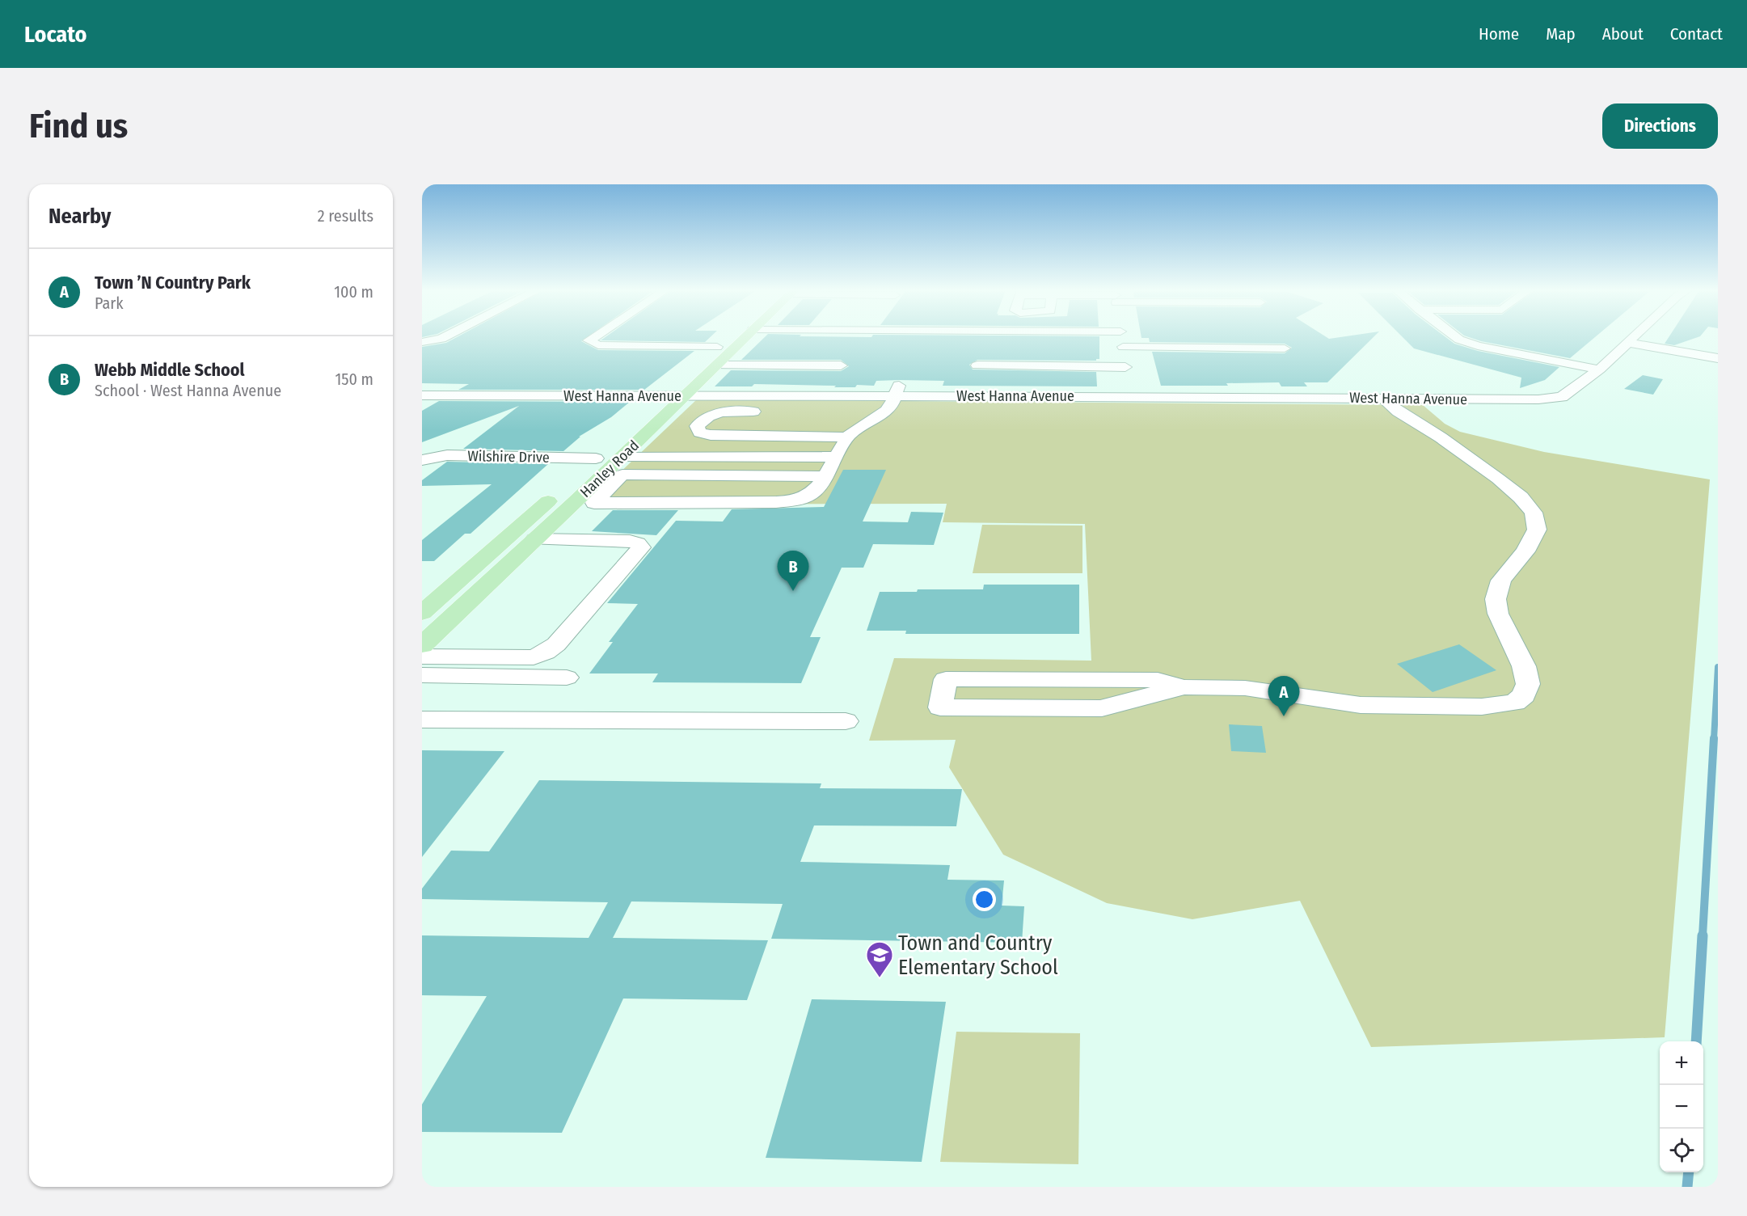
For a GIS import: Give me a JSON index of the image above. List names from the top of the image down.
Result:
{
  "streets": {
    "main road": ["Hanley Road"],
    "street": ["West Hanna Avenue", "Wilshire Drive"]
  },
  "crossings": [
    ["West Hanna Avenue", "Hanley Road"],
    ["Wilshire Drive", "Hanley Road"]
  ],
  "places": {
    "school or university": ["Town and Country Elementary School"]
  },
  "page": {
    "header": "Locato",
    "nav": [
      "Home",
      "Map",
      "About",
      "Contact"
    ],
    "buttons": "Directions",
    "title": "Find us",
    "heading": ["Nearby", "2 results"],
    "list": [
      {
        "mark": "A",
        "name": "Town ’N Country Park",
        "note": "Park",
        "value": "100 m"
      },
      {
        "mark": "B",
        "name": "Webb Middle School",
        "note": "School · West Hanna Avenue",
        "value": "150 m"
      }
    ],
    "pins": ["B", "A"],
    "map_buttons": ["+", "−"]
  }
}
